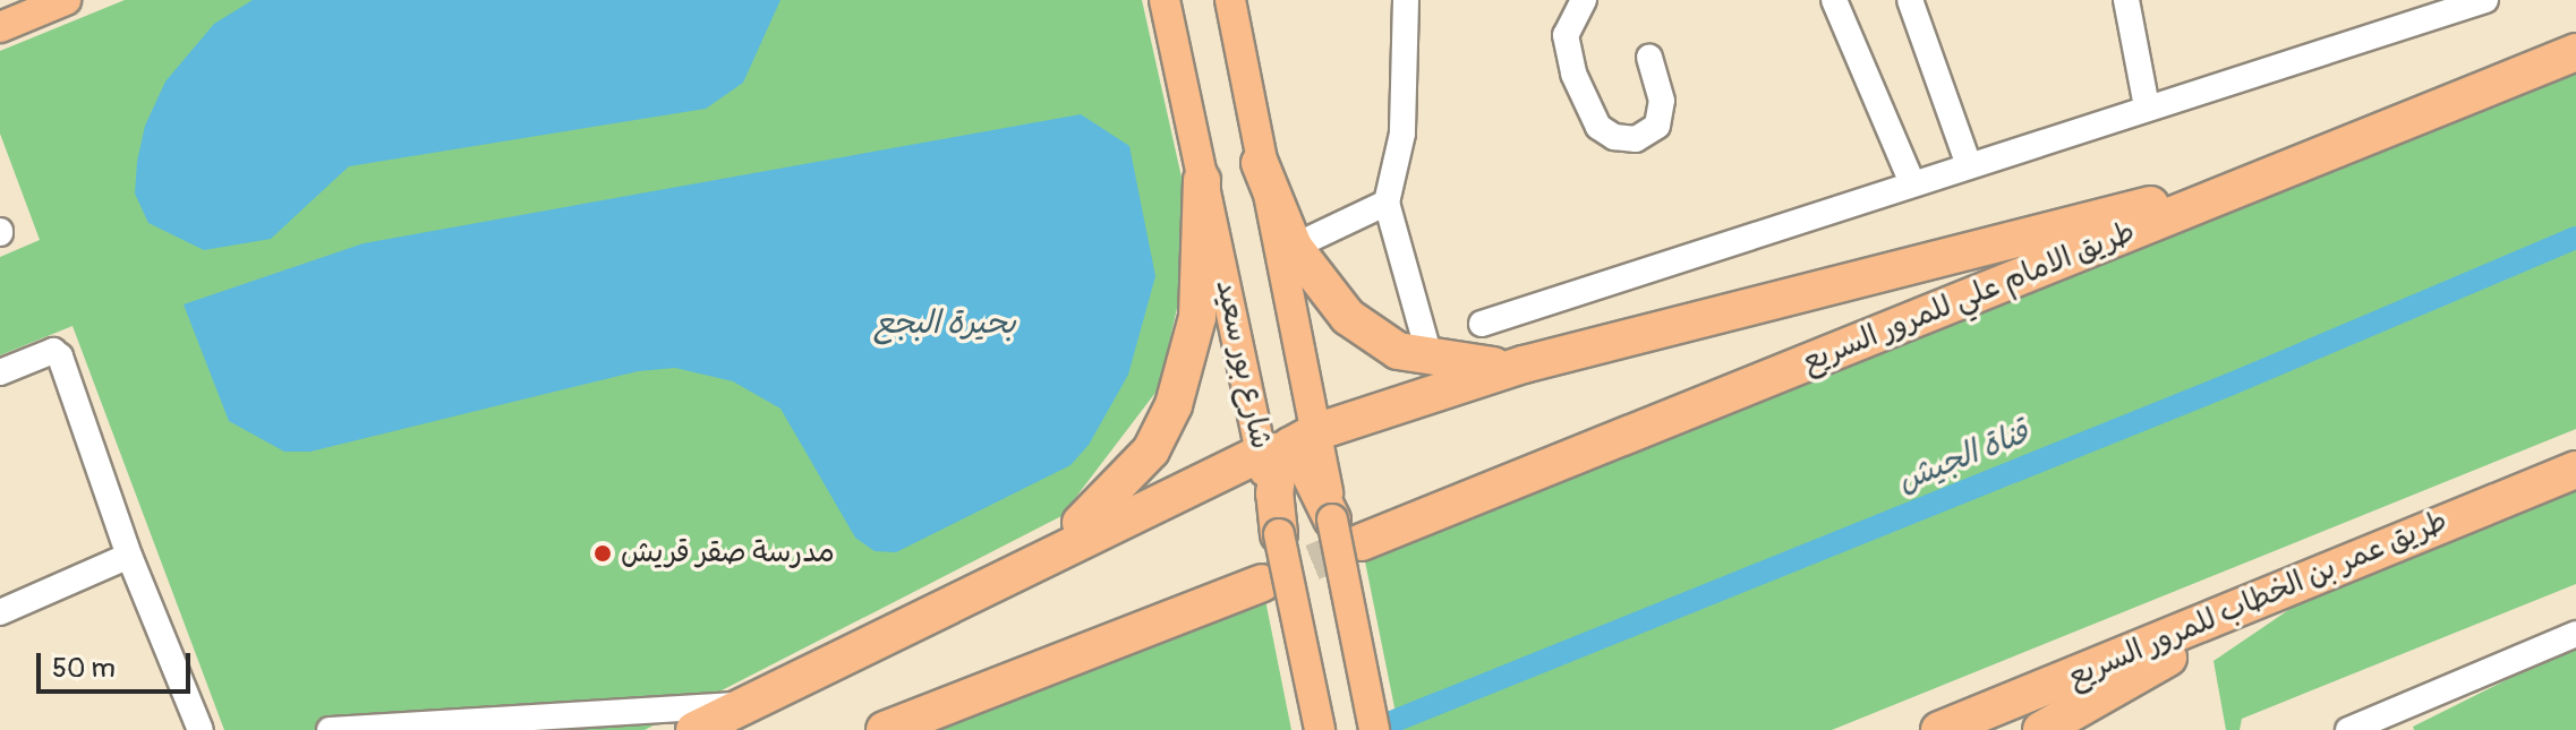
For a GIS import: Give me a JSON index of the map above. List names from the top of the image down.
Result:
{
  "streets": {
    "highway": ["طريق الامام علي للمرور السريع", "طريق عمر بن الخطاب للمرور السريع"],
    "main road": ["شارع بور سعيد"]
  },
  "water": ["بحيرة البجع", "قناة الجيش"],
  "places": ["مدرسة صقر قريش"],
  "scale_bar": "50 m"
}
